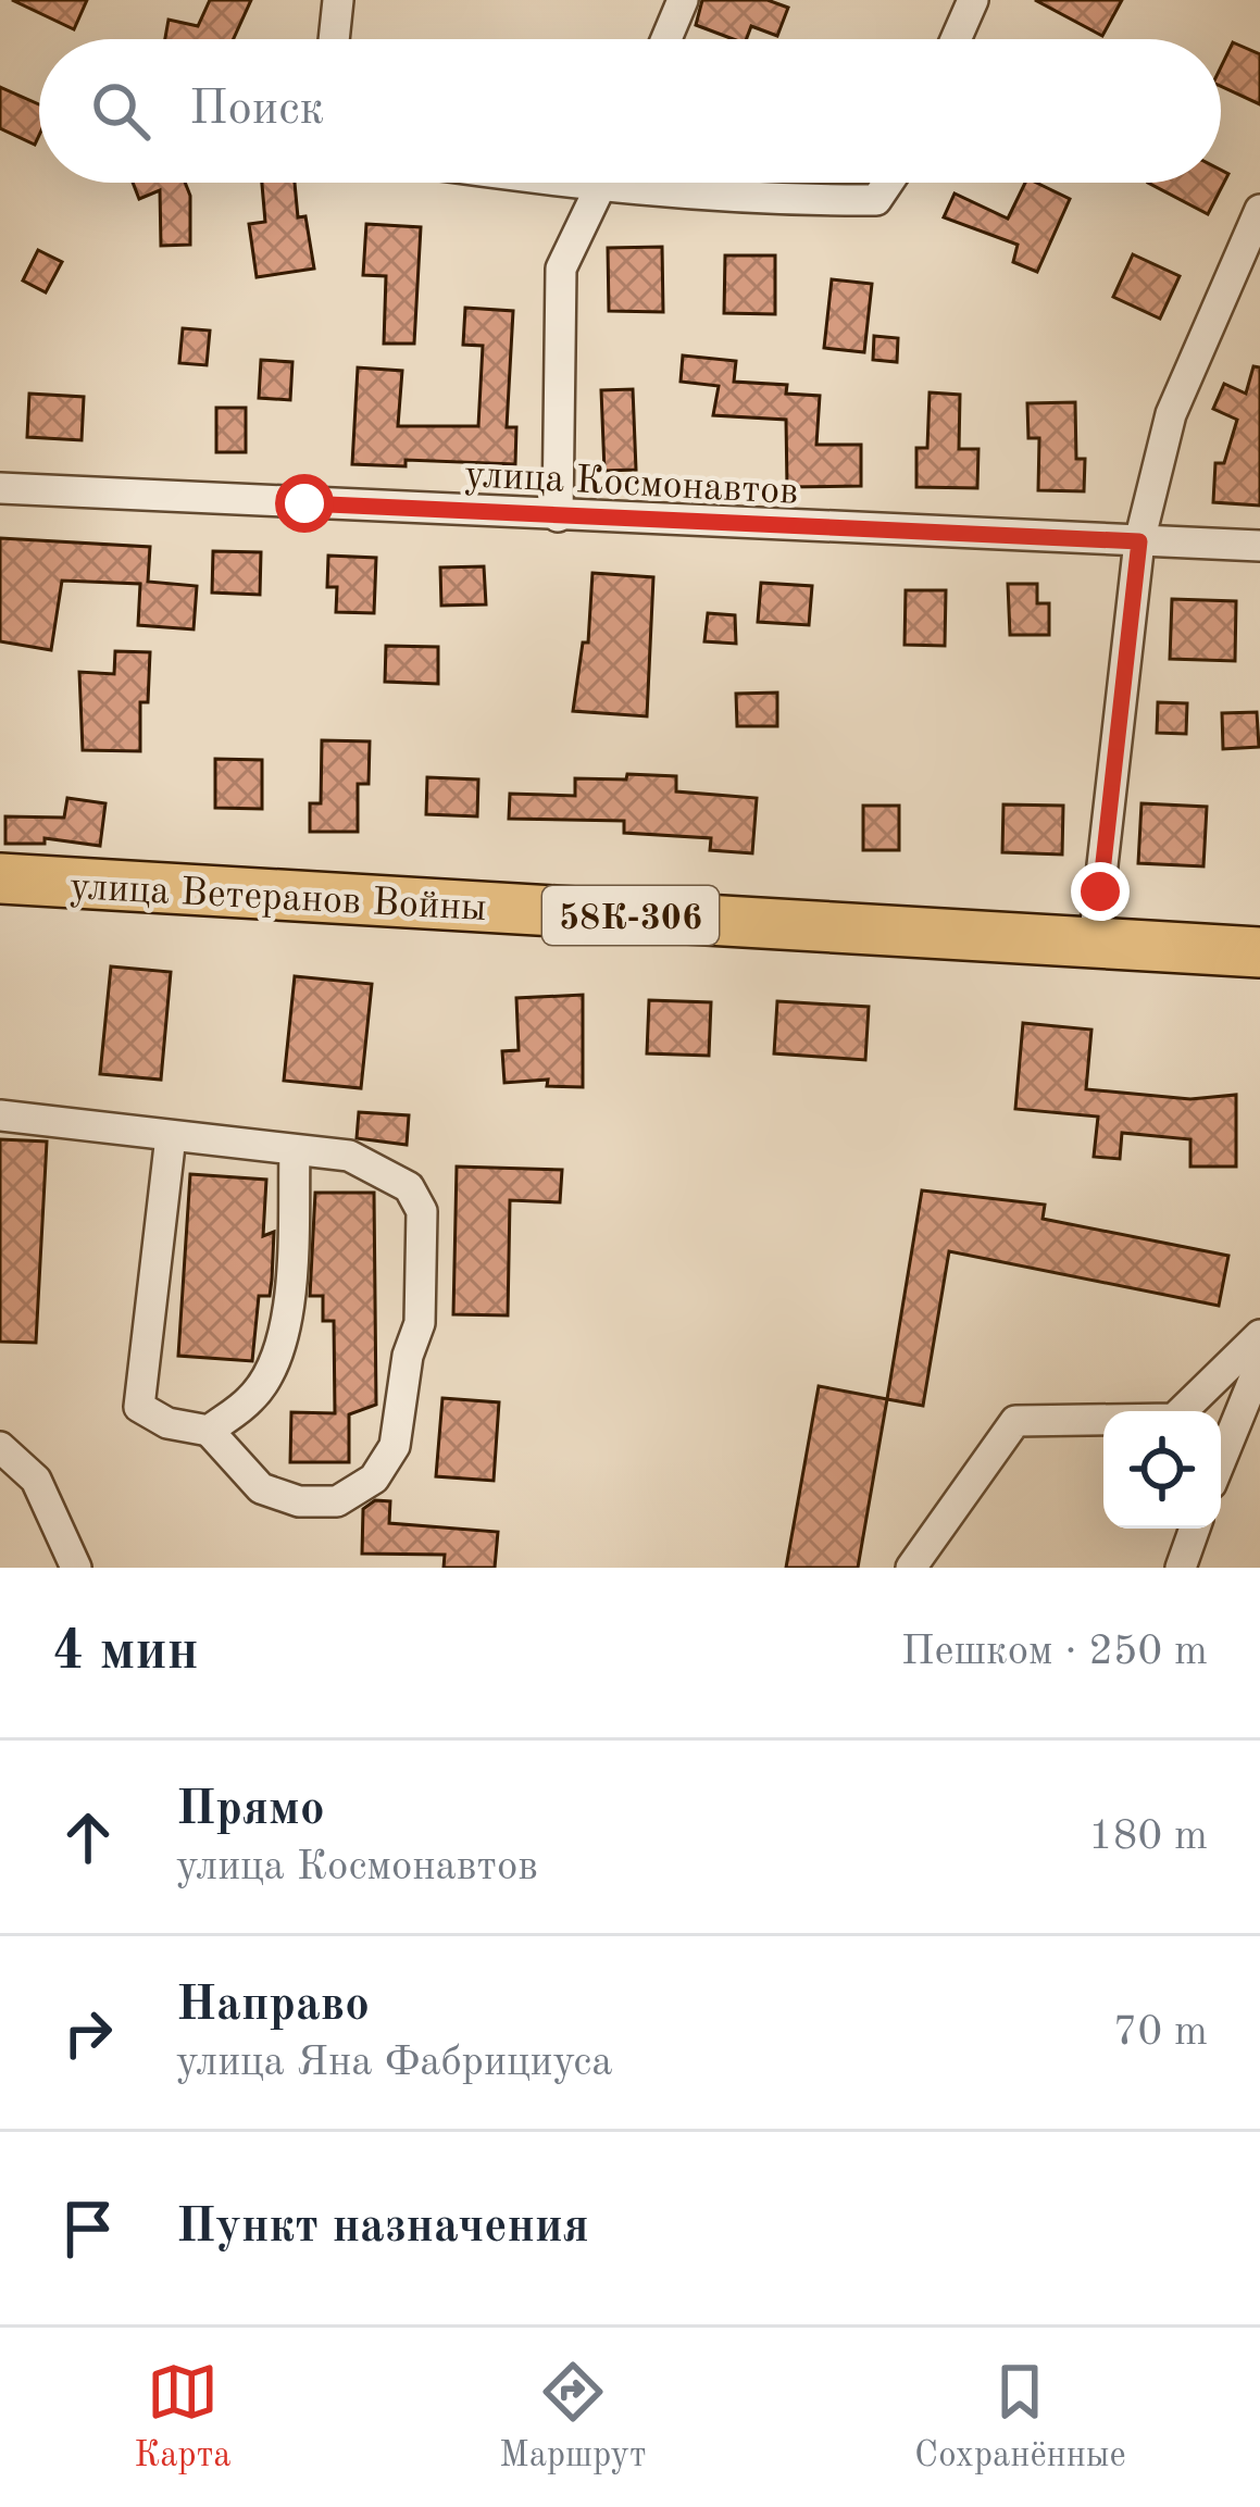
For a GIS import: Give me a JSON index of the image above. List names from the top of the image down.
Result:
{
  "streets": {
    "highway": ["улица Ветеранов Войны", "58К-306"],
    "street": ["улица Космонавтов"]
  },
  "page": {
    "search": "Поиск",
    "heading": ["4 мин", "Пешком · 250 m"],
    "list": [
      ["Прямо", "улица Космонавтов", "180 m"],
      ["Направо", "улица Яна Фабрициуса", "70 m"],
      "Пункт назначения"
    ],
    "nav": ["Карта", "Маршрут", "Сохранённые"]
  }
}
